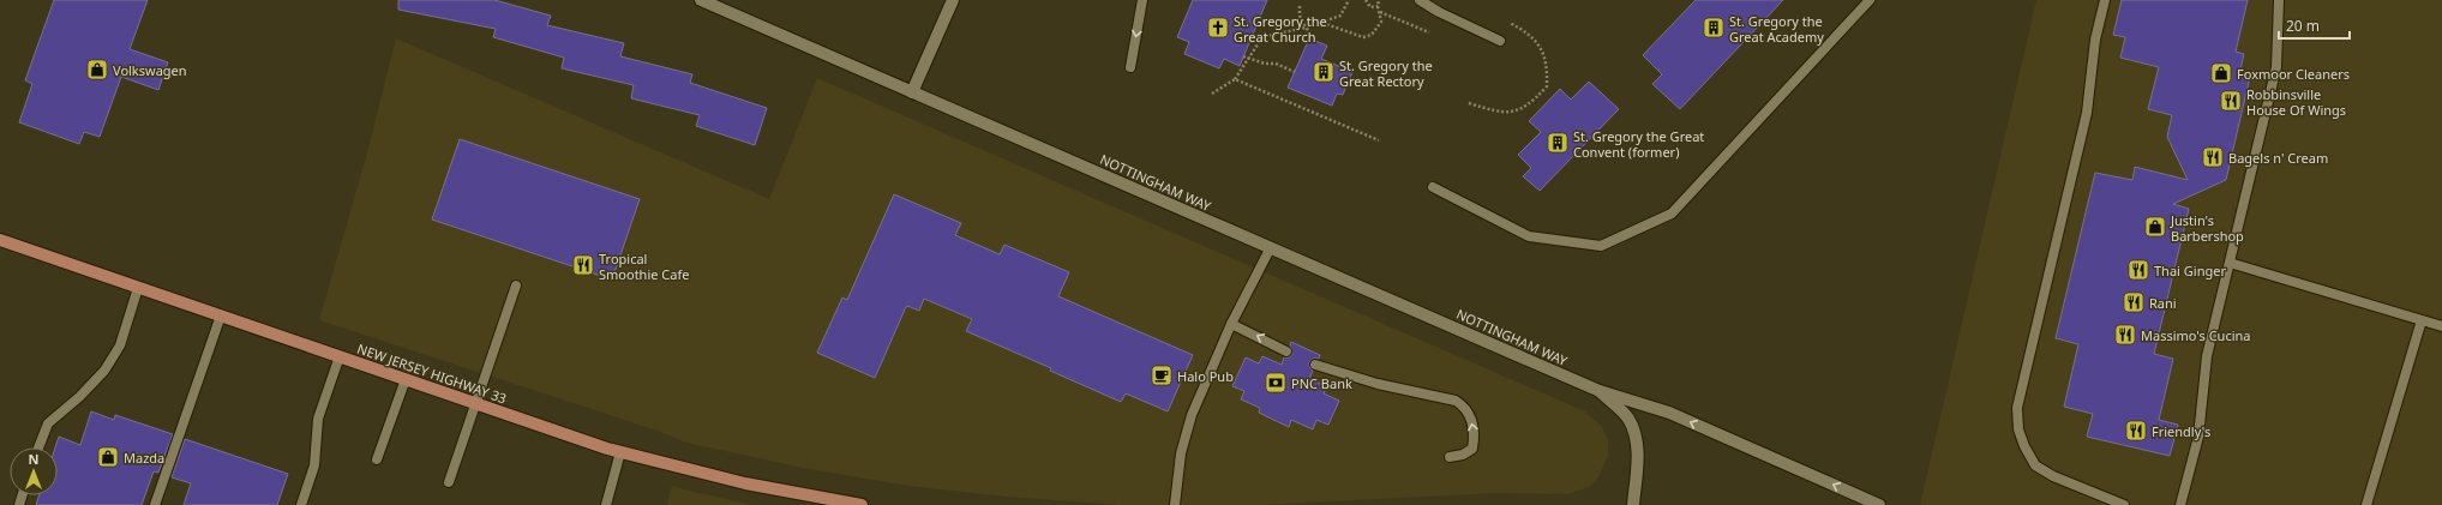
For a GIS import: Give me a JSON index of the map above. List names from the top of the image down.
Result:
{
  "streets": {
    "main road": ["NEW JERSEY HIGHWAY 33"],
    "street": ["NOTTINGHAM WAY"]
  },
  "places": {
    "church": ["St. Gregory the Great Church"],
    "building": ["St. Gregory the Great Academy", "St. Gregory the Great Rectory", "St. Gregory the Great Convent (former)"],
    "shop": [
      "Volkswagen",
      "Foxmoor Cleaners",
      "Justin's Barbershop",
      "Mazda"
    ],
    "restaurant": [
      "Robbinsville House Of Wings",
      "Bagels n' Cream",
      "Tropical Smoothie Cafe",
      "Thai Ginger",
      "Rani",
      "Massimo's Cucina",
      "Friendly's"
    ],
    "cafe": ["Halo Pub"],
    "bank": ["PNC Bank"]
  },
  "scale_bar": "20 m",
  "north": "top"
}
